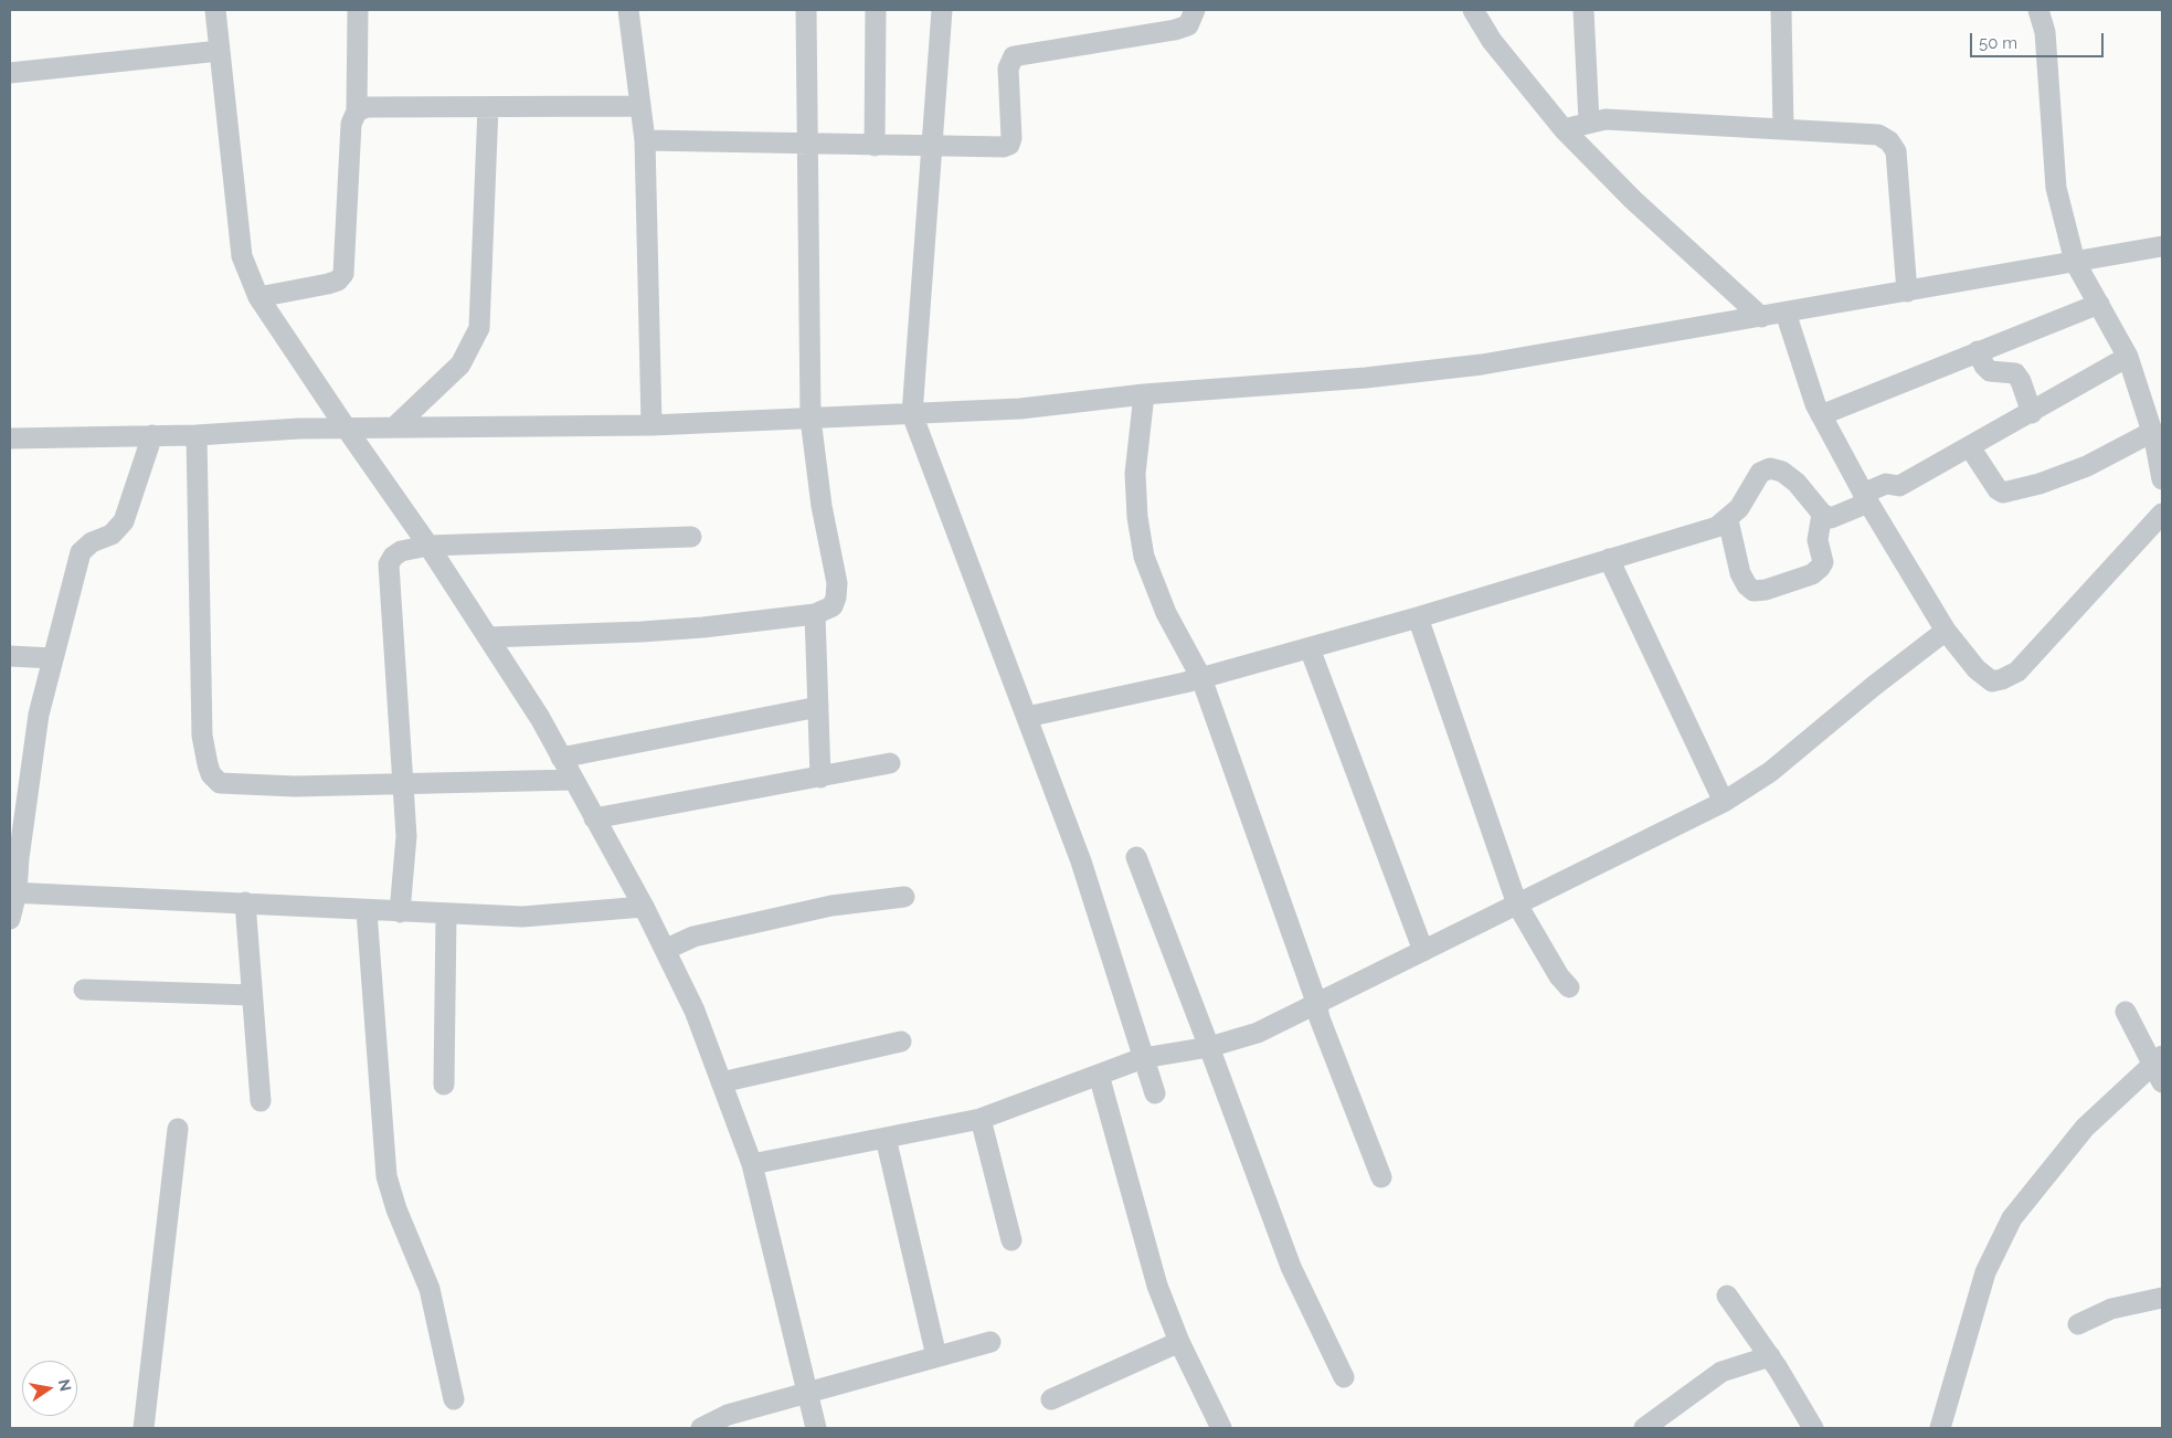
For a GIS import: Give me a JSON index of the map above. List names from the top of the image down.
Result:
{
  "scale_bar": "50 m",
  "north": "right"
}
